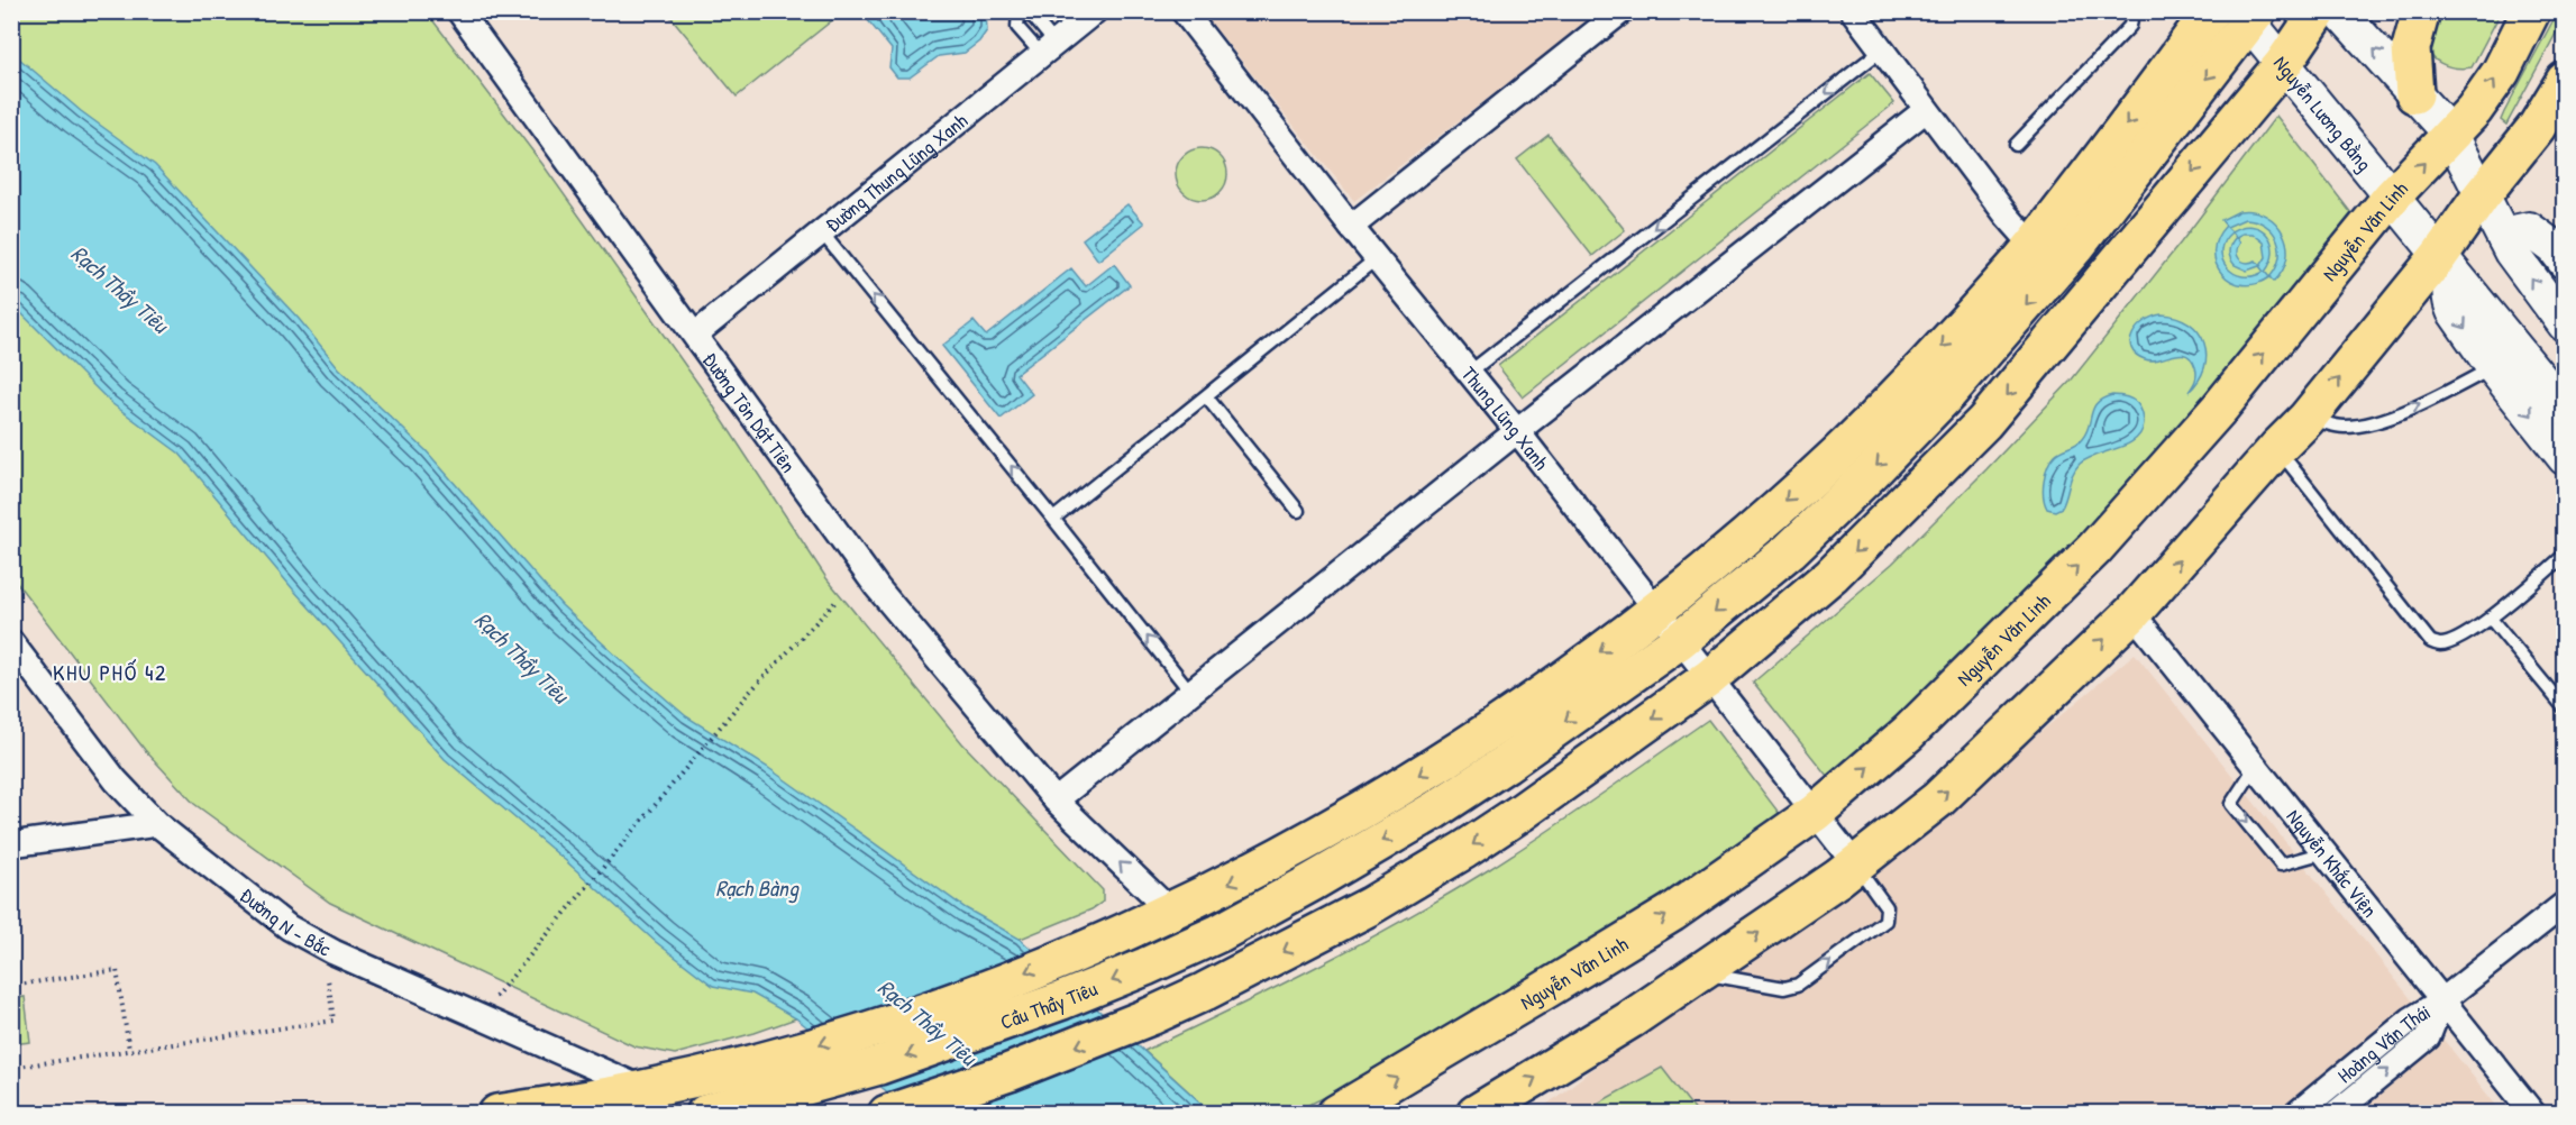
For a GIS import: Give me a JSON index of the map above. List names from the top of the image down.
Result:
{
  "streets": {
    "main road": ["Nguyễn Lương Bằng", "Nguyễn Văn Linh", "Cầu Thầy Tiêu"],
    "street": [
      "Đường Thung Lũng Xanh",
      "Đường Tôn Dật Tiên",
      "Thung Lũng Xanh",
      "Nguyễn Khắc Viện",
      "Đường N - Bắc",
      "Hoàng Văn Thái"
    ]
  },
  "crossings": [
    ["Nguyễn Lương Bằng", "Nguyễn Văn Linh"],
    ["Đường Thung Lũng Xanh", "Đường Tôn Dật Tiên"],
    ["Nguyễn Văn Linh", "Thung Lũng Xanh"],
    ["Đường Tôn Dật Tiên", "Cầu Thầy Tiêu"],
    ["Thung Lũng Xanh", "Cầu Thầy Tiêu"],
    ["Nguyễn Khắc Viện", "Hoàng Văn Thái"],
    ["Đường N - Bắc", "Cầu Thầy Tiêu"]
  ],
  "districts": ["KHU PHỐ 42"],
  "water": ["Rạch Thầy Tiêu", "Rạch Bàng"]
}
